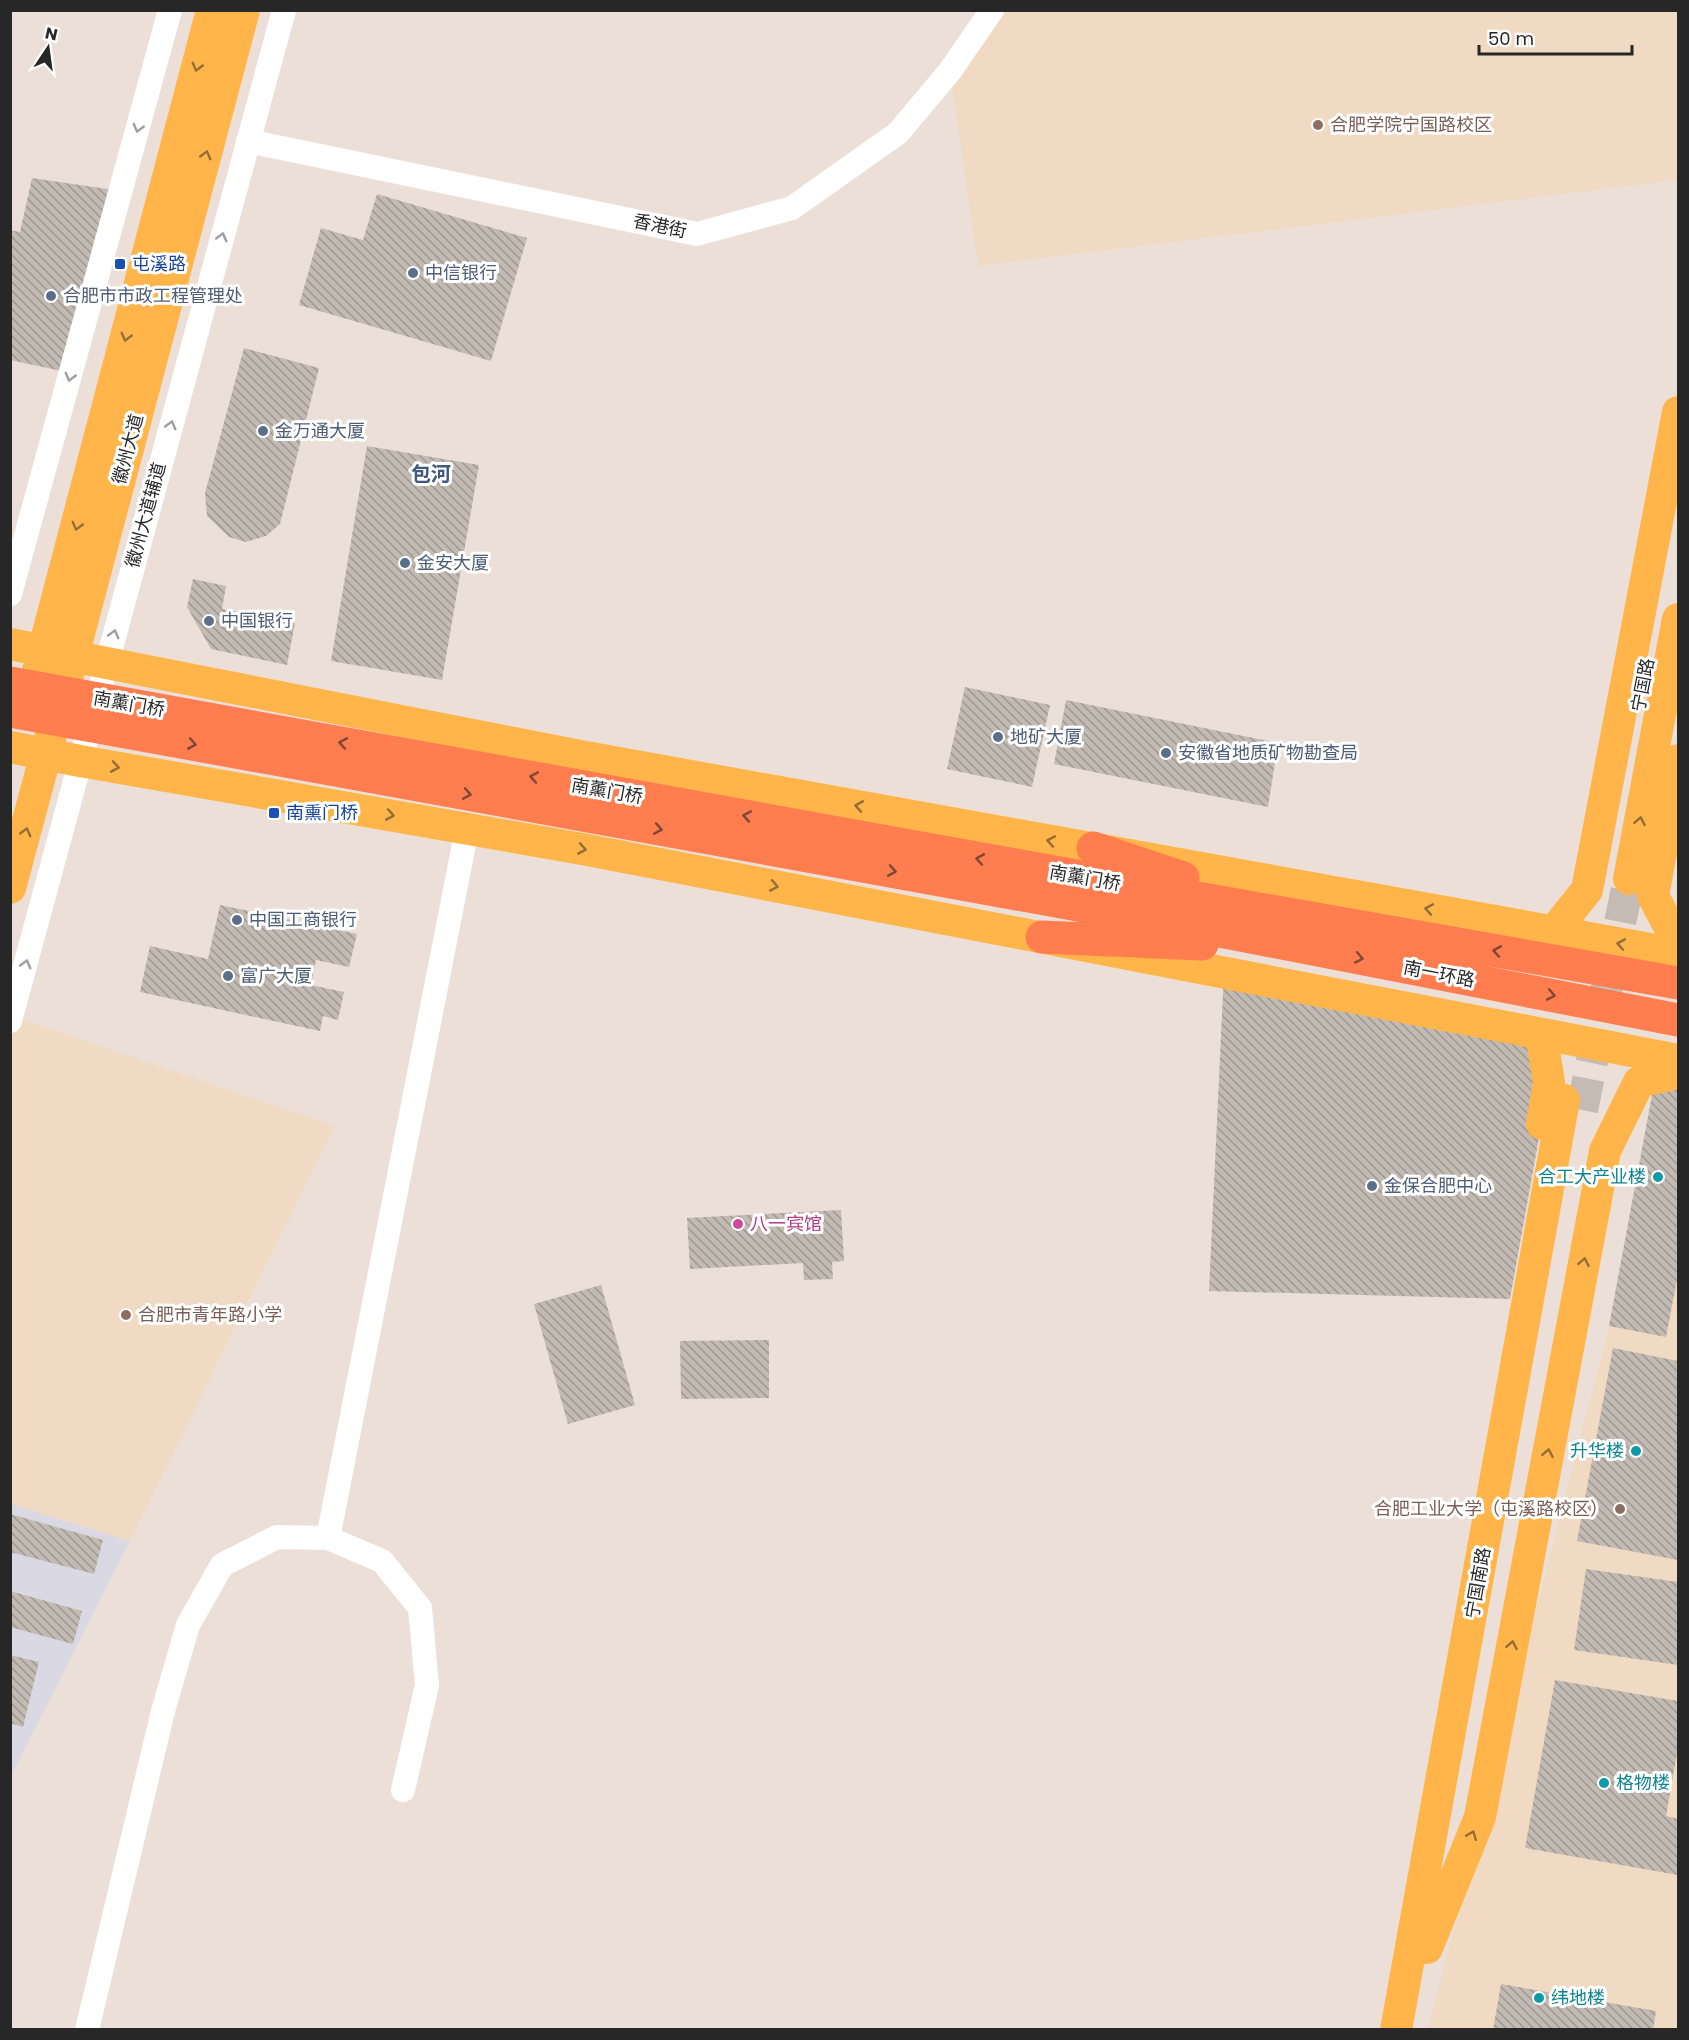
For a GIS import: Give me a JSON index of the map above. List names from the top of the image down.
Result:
{
  "streets": {
    "highway": ["南薰门桥", "南一环路"],
    "main road": ["徽州大道", "宁国路", "宁国南路"],
    "street": ["香港街", "徽州大道辅道"]
  },
  "crossings": [
    ["香港街", "徽州大道辅道"],
    ["南薰门桥", "南一环路"]
  ],
  "districts": ["包河"],
  "places": {
    "other": [
      "合肥学院宁国路校区",
      "中信银行",
      "合肥市市政工程管理处",
      "金万通大厦",
      "金安大厦",
      "中国银行",
      "地矿大厦",
      "安徽省地质矿物勘查局",
      "中国工商银行",
      "富广大厦",
      "合工大产业楼",
      "金保合肥中心",
      "八一宾馆",
      "合肥市青年路小学",
      "升华楼",
      "合肥工业大学（屯溪路校区）",
      "格物楼",
      "纬地楼"
    ],
    "transit": ["屯溪路", "南熏门桥"]
  },
  "scale_bar": "50 m",
  "north": "top"
}
